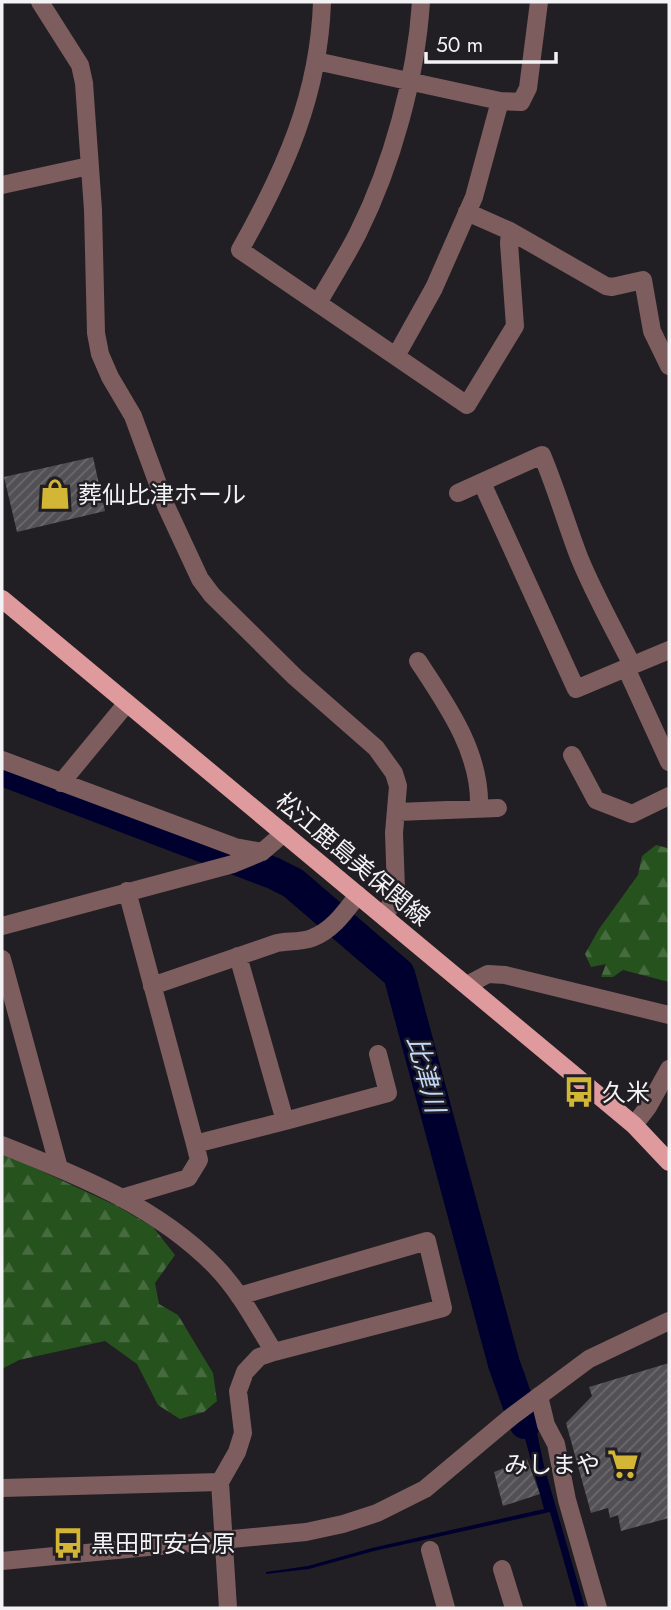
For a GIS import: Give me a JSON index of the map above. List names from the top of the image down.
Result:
{
  "streets": {
    "main road": ["松江鹿島美保関線"]
  },
  "water": ["比津川"],
  "places": {
    "shop": ["葬仙比津ホール"],
    "bus stop": ["久米", "黒田町安台原"],
    "supermarket": ["みしまや"]
  },
  "scale_bar": "50 m"
}
